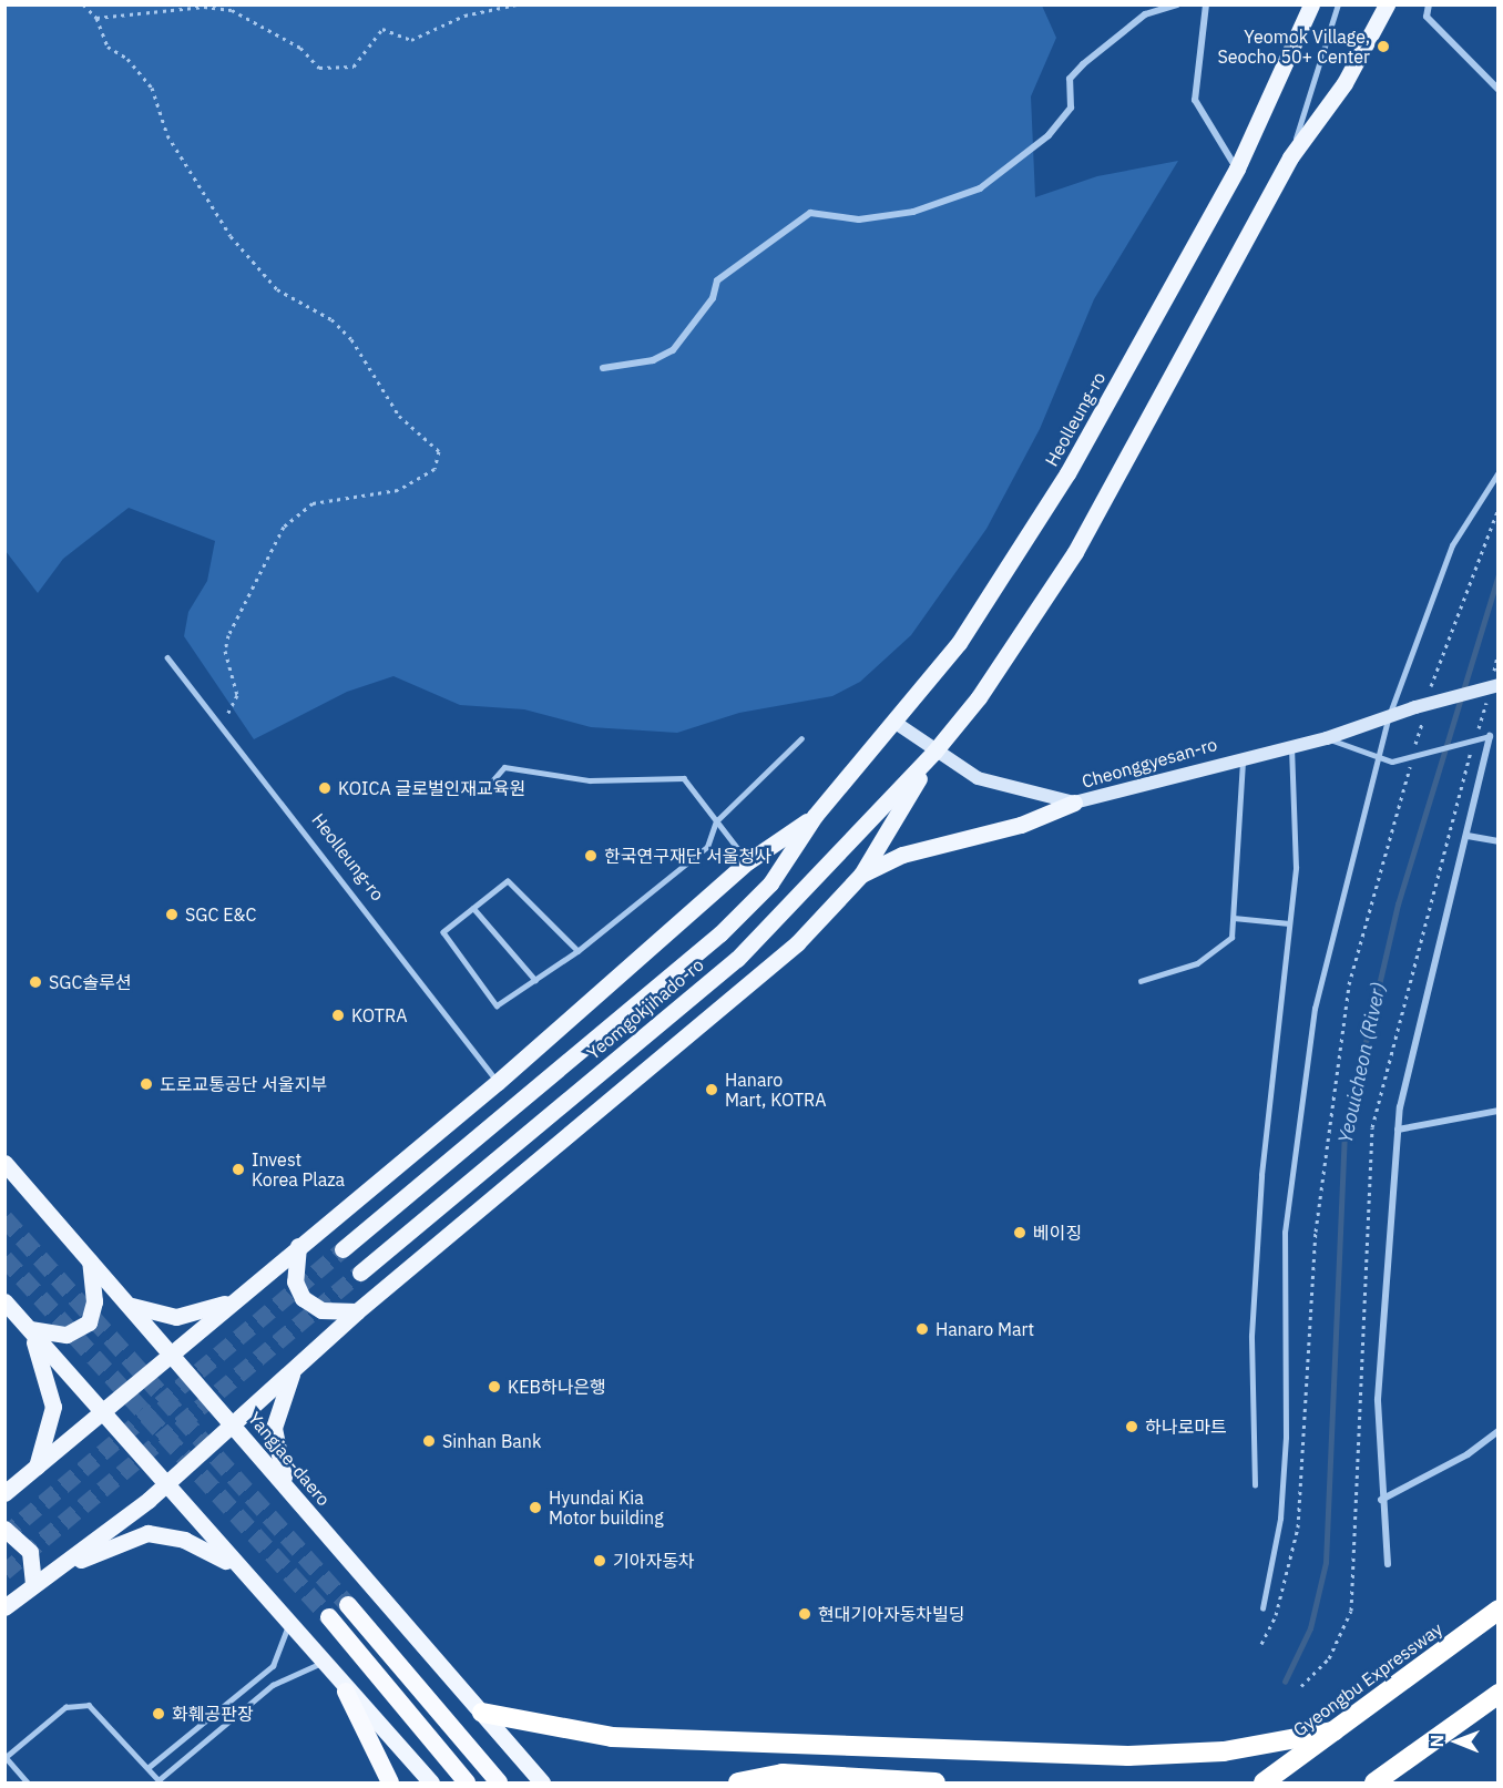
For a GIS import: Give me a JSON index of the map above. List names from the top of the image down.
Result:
{
  "streets": {
    "highway": ["Gyeongbu Expressway"],
    "main road": [
      "Heolleung-ro",
      "Cheonggyesan-ro",
      "Yeomgokjihado-ro",
      "Yangjae-daero"
    ]
  },
  "crossings": [
    ["Heolleung-ro", "Cheonggyesan-ro"],
    ["Heolleung-ro", "Yeomgokjihado-ro"],
    ["Cheonggyesan-ro", "Yeomgokjihado-ro"]
  ],
  "water": ["Yeouicheon (River)"],
  "places": [
    "Yeomok Village, Seocho 50+ Center",
    "KOICA 글로벌인재교육원",
    "한국연구재단 서울청사",
    "SGC E&C",
    "SGC솔루션",
    "KOTRA",
    "도로교통공단 서울지부",
    "Hanaro Mart, KOTRA",
    "Invest Korea Plaza",
    "베이징",
    "Hanaro Mart",
    "KEB하나은행",
    "하나로마트",
    "Sinhan Bank",
    "Hyundai Kia Motor building",
    "기아자동차",
    "현대기아자동차빌딩",
    "화훼공판장"
  ],
  "north": "left"
}
